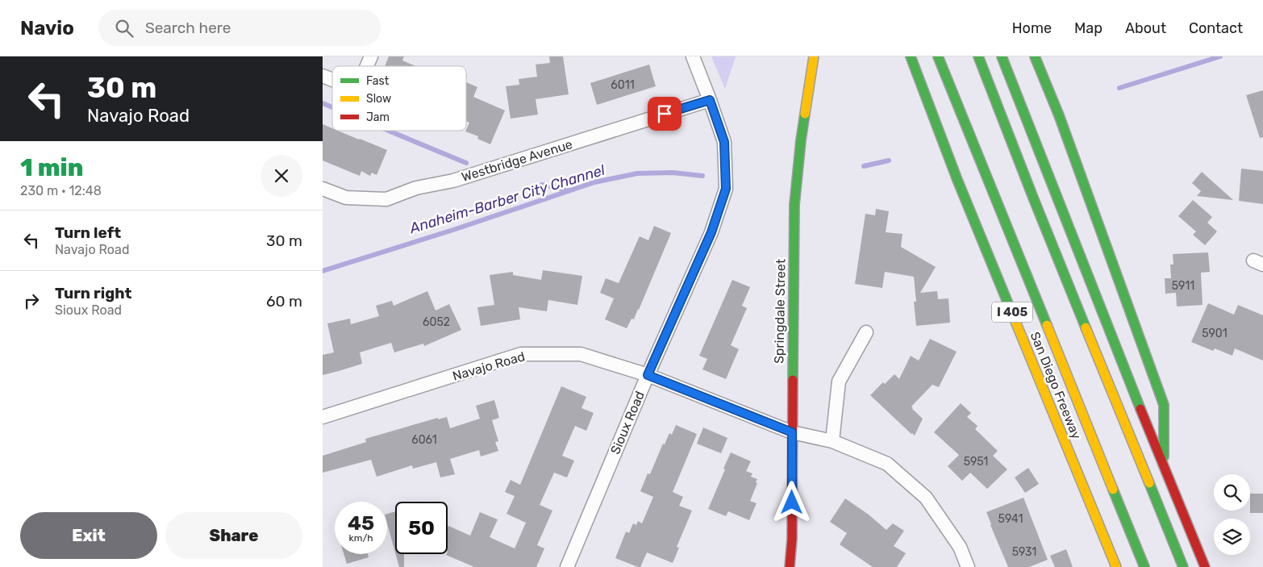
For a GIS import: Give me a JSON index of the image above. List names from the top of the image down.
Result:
{
  "streets": {
    "main road": ["Springdale Street", "I 405", "San Diego Freeway"],
    "street": ["Westbridge Avenue", "Navajo Road", "Sioux Road"]
  },
  "crossings": [
    ["Westbridge Avenue", "Sioux Road"],
    ["Springdale Street", "Navajo Road"],
    ["Navajo Road", "Sioux Road"]
  ],
  "water": ["Anaheim-Barber City Channel"],
  "house_numbers": [
    "6011",
    "5911",
    "6052",
    "5901",
    "6061",
    "5951",
    "5941",
    "5931"
  ],
  "legend": ["Fast", "Slow", "Jam"],
  "page": {
    "header": "Navio",
    "search": "Search here",
    "nav": [
      "Home",
      "Map",
      "About",
      "Contact"
    ],
    "turn": ["30 m", "Navajo Road"],
    "heading": ["1 min", "230 m · 12:48"],
    "list": [
      {
        "name": "Turn left",
        "note": "Navajo Road",
        "value": "30 m"
      },
      {
        "name": "Turn right",
        "note": "Sioux Road",
        "value": "60 m"
      }
    ],
    "speed": "45 km/h",
    "limit": "50",
    "buttons": ["Exit", "Share"]
  }
}
